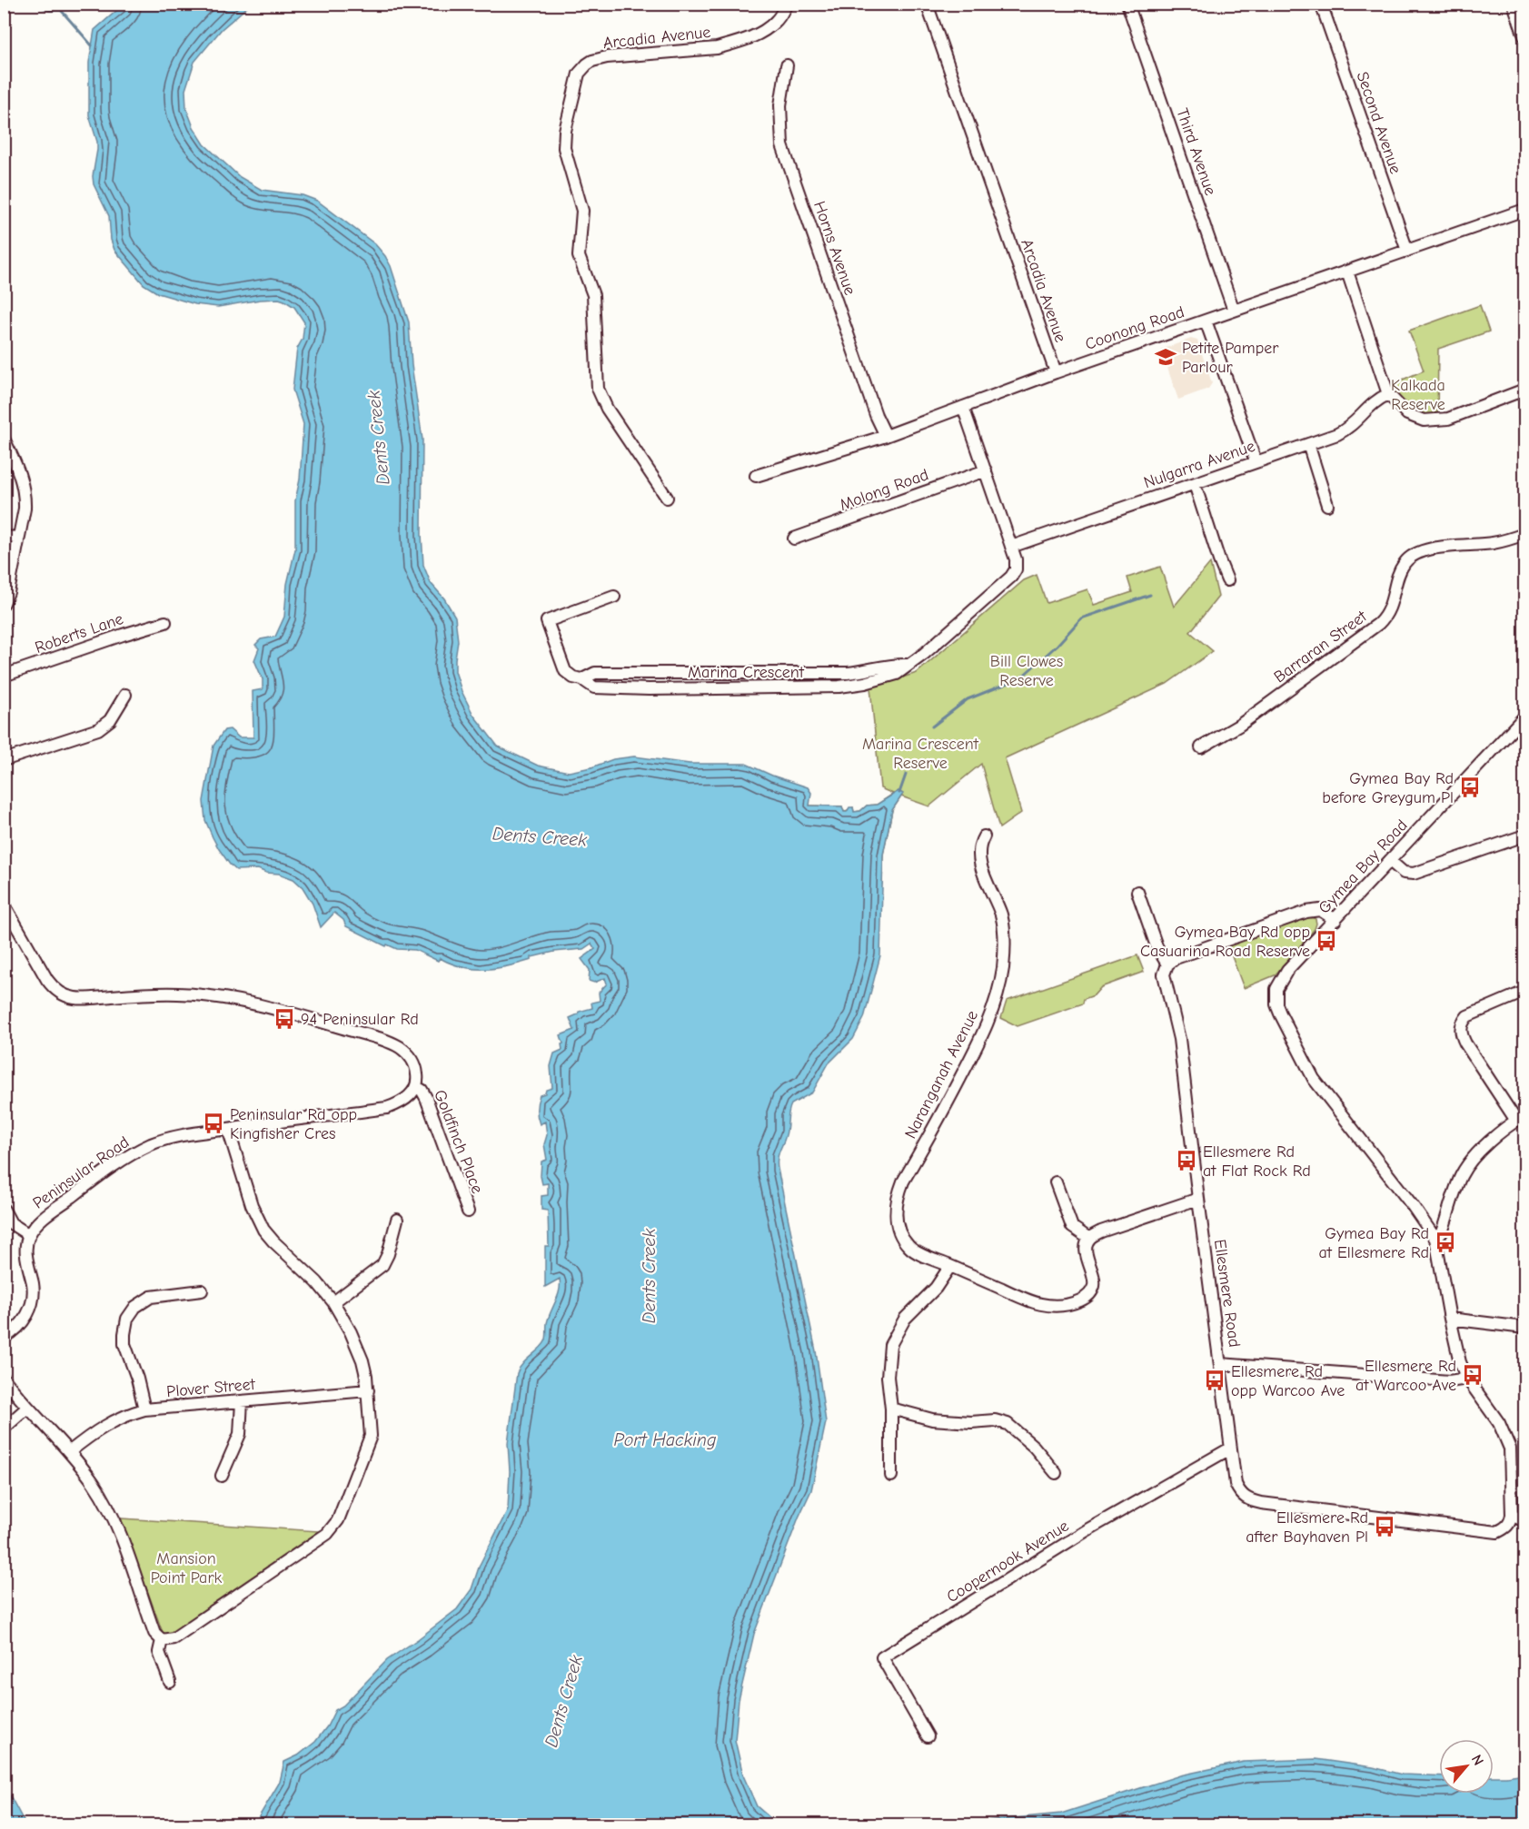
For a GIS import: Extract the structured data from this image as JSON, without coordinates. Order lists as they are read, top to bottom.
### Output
{
  "streets": {
    "street": [
      "Arcadia Avenue",
      "Second Avenue",
      "Third Avenue",
      "Horns Avenue",
      "Coonong Road",
      "Nulgarra Avenue",
      "Molong Road",
      "Roberts Lane",
      "Barraran Street",
      "Marina Crescent",
      "Gymea Bay Road",
      "Naranganah Avenue",
      "Goldfinch Place",
      "Peninsular Road",
      "Ellesmere Road",
      "Plover Street",
      "Coopernook Avenue"
    ]
  },
  "crossings": [
    ["Arcadia Avenue", "Coonong Road"],
    ["Second Avenue", "Coonong Road"],
    ["Third Avenue", "Coonong Road"],
    ["Horns Avenue", "Coonong Road"],
    ["Coonong Road", "Marina Crescent"],
    ["Nulgarra Avenue", "Marina Crescent"],
    ["Molong Road", "Marina Crescent"],
    ["Goldfinch Place", "Peninsular Road"],
    ["Ellesmere Road", "Coopernook Avenue"]
  ],
  "water": ["Dents Creek", "Port Hacking"],
  "parks": [
    "Kalkada Reserve",
    "Bill Clowes Reserve",
    "Marina Crescent Reserve",
    "Mansion Point Park"
  ],
  "places": {
    "school or university": ["Petite Pamper Parlour"],
    "bus stop": [
      "Gymea Bay Rd before Greygum Pl",
      "Gymea Bay Rd opp Casuarina Road Reserve",
      "94 Peninsular Rd",
      "Peninsular Rd opp Kingfisher Cres",
      "Ellesmere Rd at Flat Rock Rd",
      "Gymea Bay Rd at Ellesmere Rd",
      "Ellesmere Rd at Warcoo Ave",
      "Ellesmere Rd opp Warcoo Ave",
      "Ellesmere Rd after Bayhaven Pl"
    ]
  },
  "north": "top right"
}
